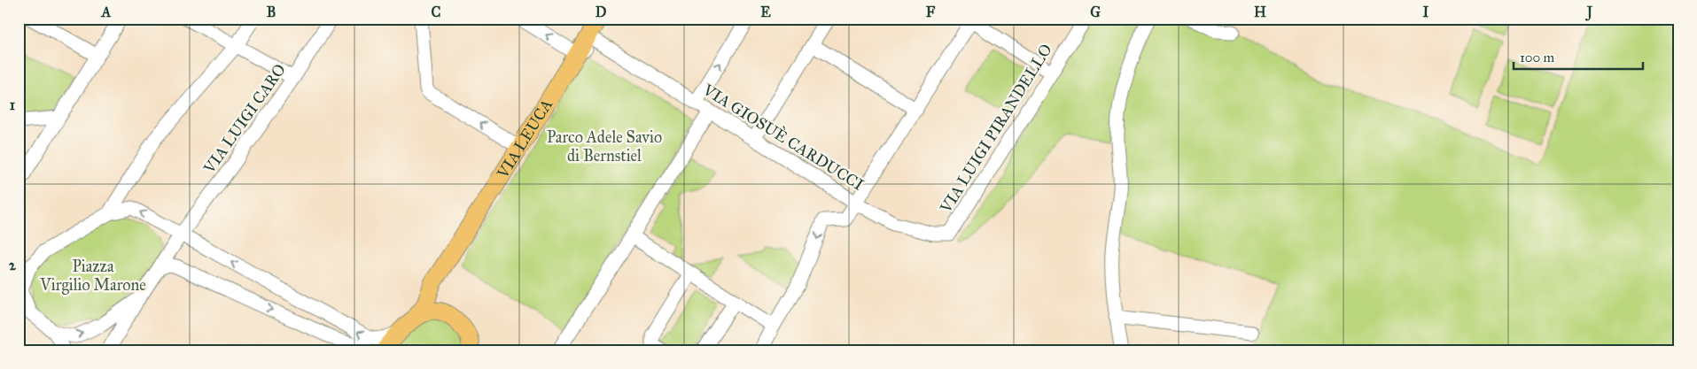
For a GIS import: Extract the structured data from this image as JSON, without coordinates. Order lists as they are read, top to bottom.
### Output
{
  "streets": {
    "main road": ["VIA LEUCA"],
    "street": ["VIA LUIGI CARO", "VIA LUIGI PIRANDELLO", "VIA GIOSUÈ CARDUCCI"]
  },
  "crossings": [
    ["VIA LUIGI PIRANDELLO", "VIA GIOSUÈ CARDUCCI"],
    ["VIA GIOSUÈ CARDUCCI", "VIA LEUCA"]
  ],
  "parks": ["Parco Adele Savio di Bernstiel", "Piazza Virgilio Marone"],
  "scale_bar": "100 m",
  "grid": {
    "columns": [
      "A",
      "B",
      "C",
      "D",
      "E",
      "F",
      "G",
      "H",
      "I",
      "J"
    ],
    "rows": ["1", "2"]
  }
}
